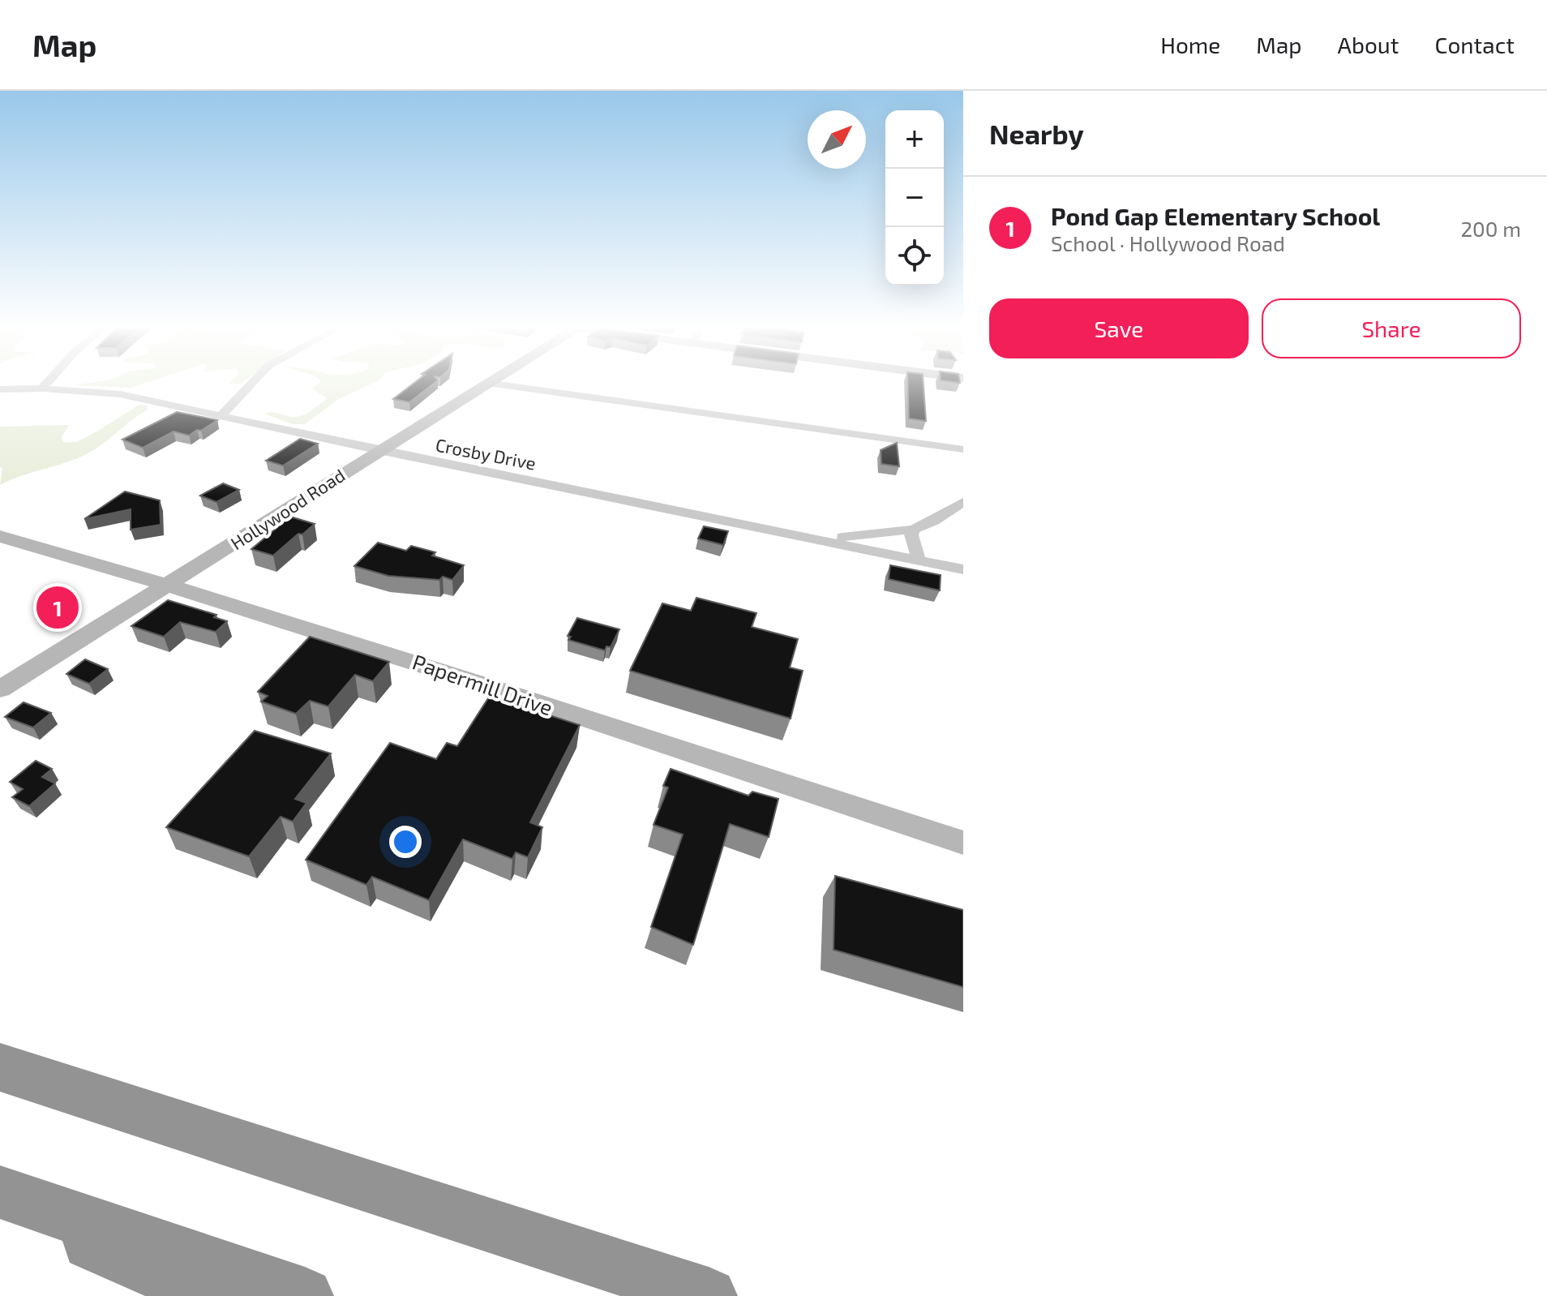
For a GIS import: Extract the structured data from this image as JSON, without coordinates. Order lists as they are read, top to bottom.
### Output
{
  "streets": {
    "street": ["Crosby Drive", "Hollywood Road", "Papermill Drive"]
  },
  "crossings": [
    ["Crosby Drive", "Hollywood Road"],
    ["Hollywood Road", "Papermill Drive"]
  ],
  "north": "top right",
  "page": {
    "header": "Map",
    "nav": [
      "Home",
      "Map",
      "About",
      "Contact"
    ],
    "heading": "Nearby",
    "map_buttons": ["+", "−"],
    "list": [
      {
        "mark": "1",
        "name": "Pond Gap Elementary School",
        "note": "School · Hollywood Road",
        "value": "200 m"
      }
    ],
    "buttons": ["Save", "Share"],
    "pins": "1"
  }
}
